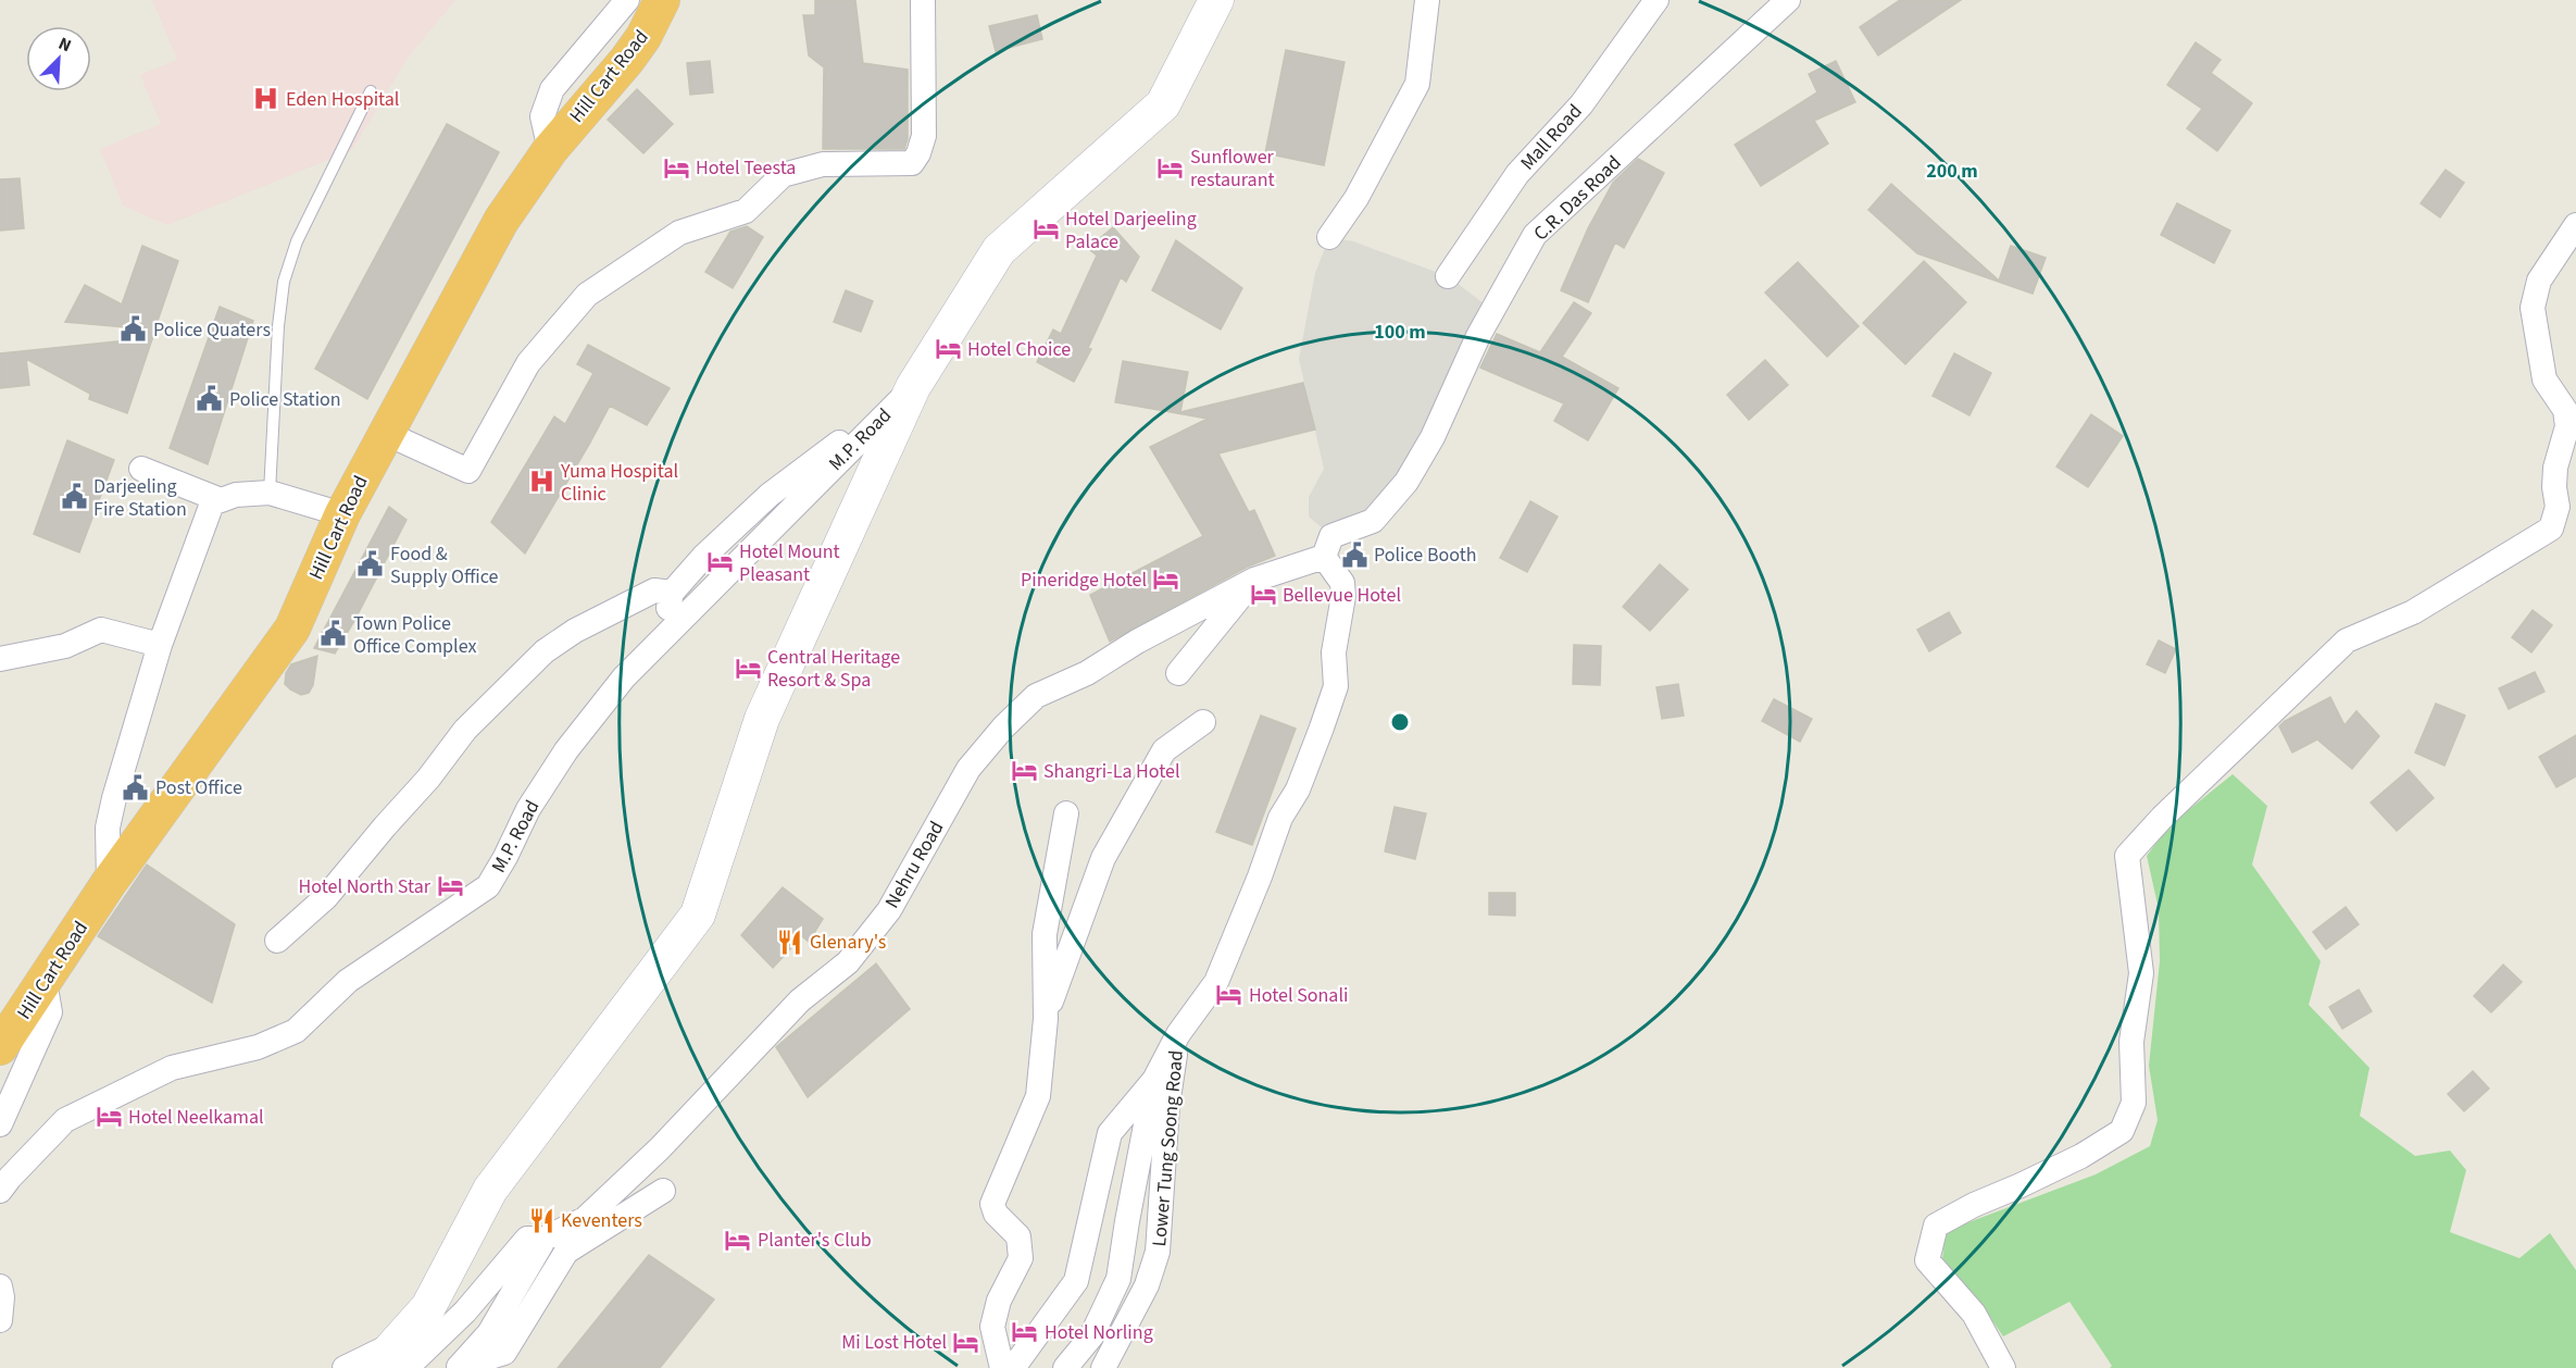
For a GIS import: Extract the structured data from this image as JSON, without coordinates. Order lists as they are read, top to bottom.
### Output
{
  "streets": {
    "highway": ["Hill Cart Road"],
    "street": [
      "Mall Road",
      "C.R. Das Road",
      "M.P. Road",
      "Nehru Road",
      "Lower Tung Soong Road"
    ]
  },
  "crossings": [
    ["C.R. Das Road", "Nehru Road"]
  ],
  "places": {
    "hospital": ["Eden Hospital", "Yuma Hospital Clinic"],
    "hotel": [
      "Hotel Teesta",
      "Sunflower restaurant",
      "Hotel Darjeeling Palace",
      "Hotel Choice",
      "Hotel Mount Pleasant",
      "Pineridge Hotel",
      "Bellevue Hotel",
      "Central Heritage Resort & Spa",
      "Shangri-La Hotel",
      "Hotel North Star",
      "Hotel Sonali",
      "Hotel Neelkamal",
      "Planter's Club",
      "Hotel Norling",
      "Mi Lost Hotel"
    ],
    "public building": [
      "Police Quaters",
      "Police Station",
      "Darjeeling Fire Station",
      "Police Booth",
      "Food & Supply Office",
      "Town Police Office Complex",
      "Post Office"
    ],
    "restaurant": ["Glenary's", "Keventers"]
  },
  "north": "top right",
  "rings": ["200 m", "100 m"]
}
